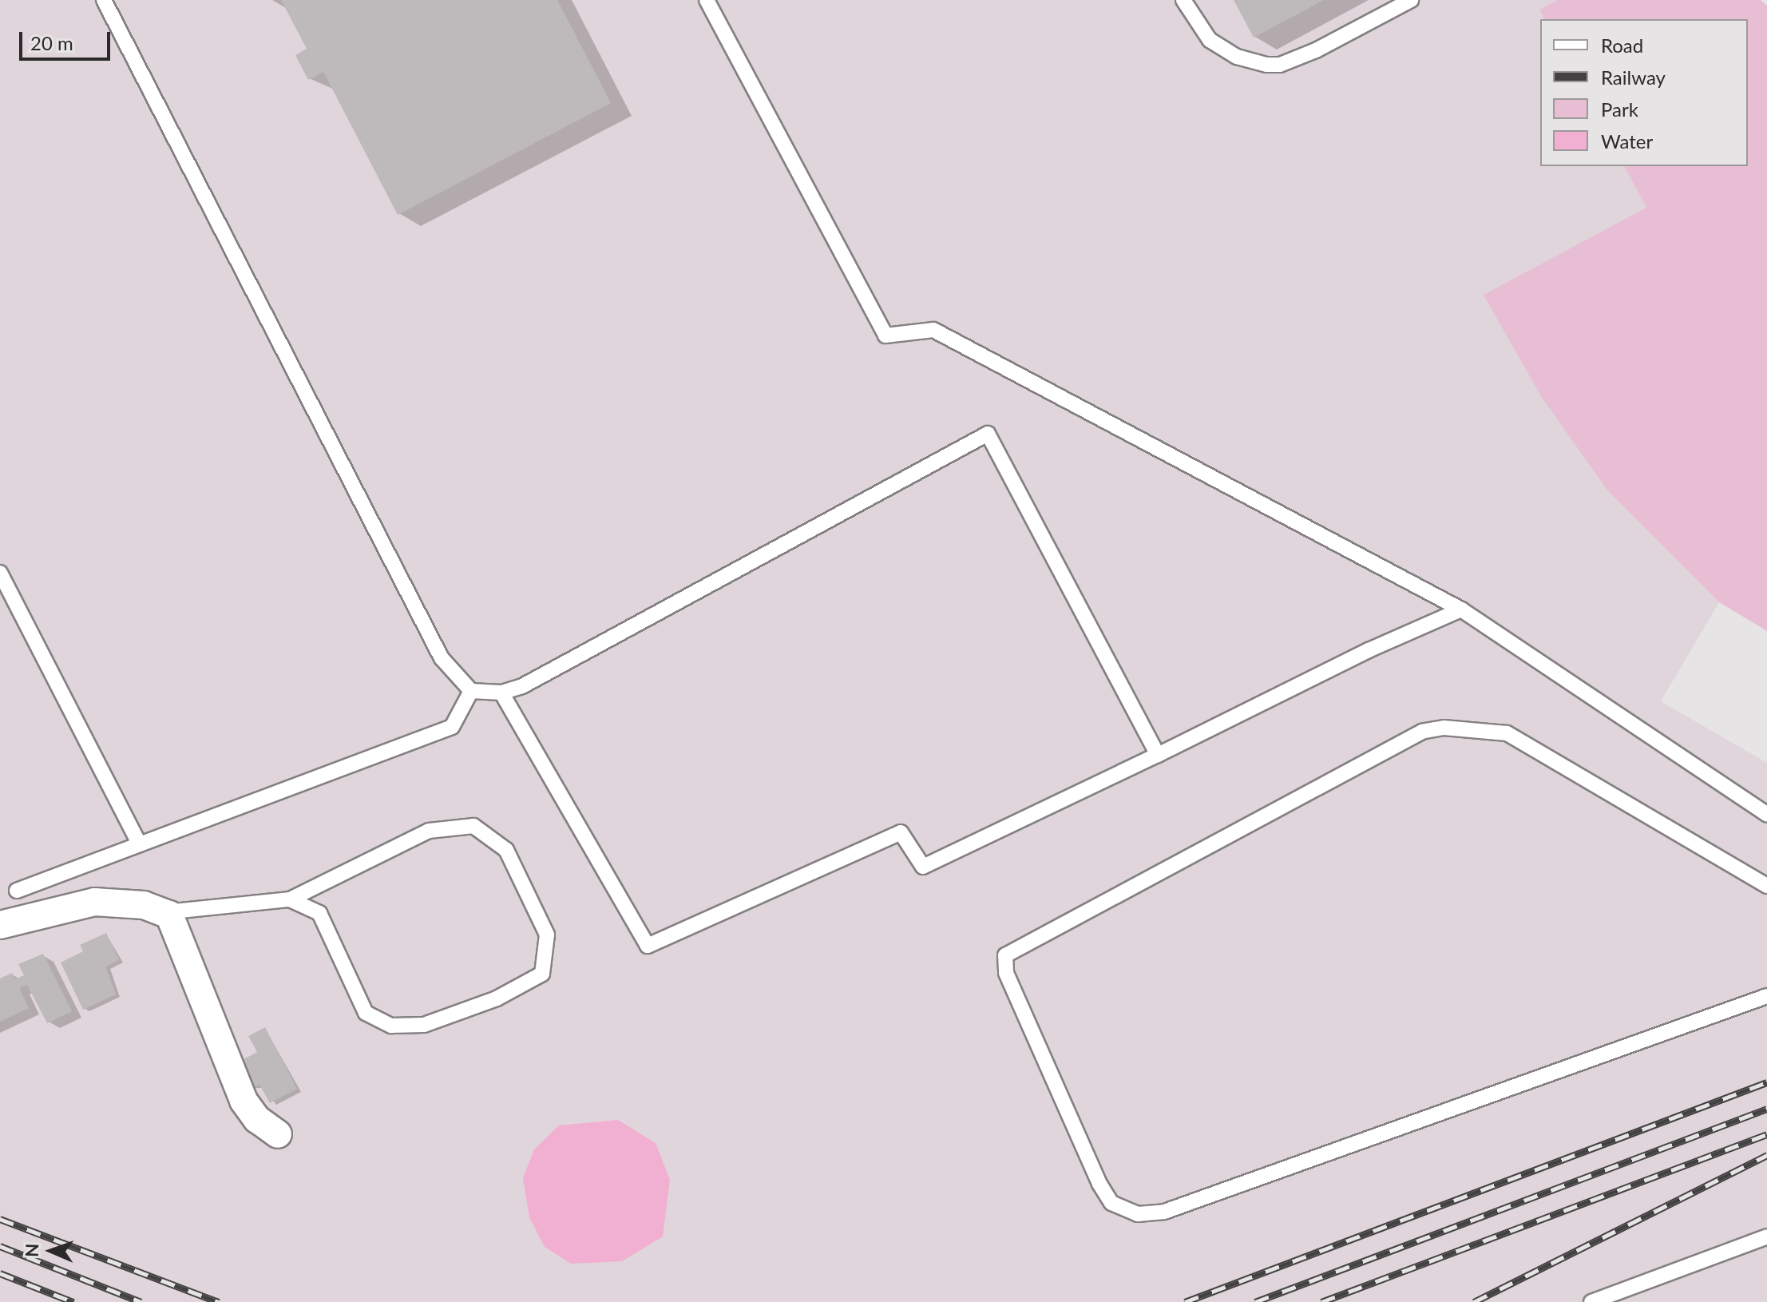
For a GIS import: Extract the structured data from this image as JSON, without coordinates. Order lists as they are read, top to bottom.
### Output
{
  "legend": [
    "Road",
    "Railway",
    "Park",
    "Water"
  ],
  "scale_bar": "20 m",
  "north": "left"
}
